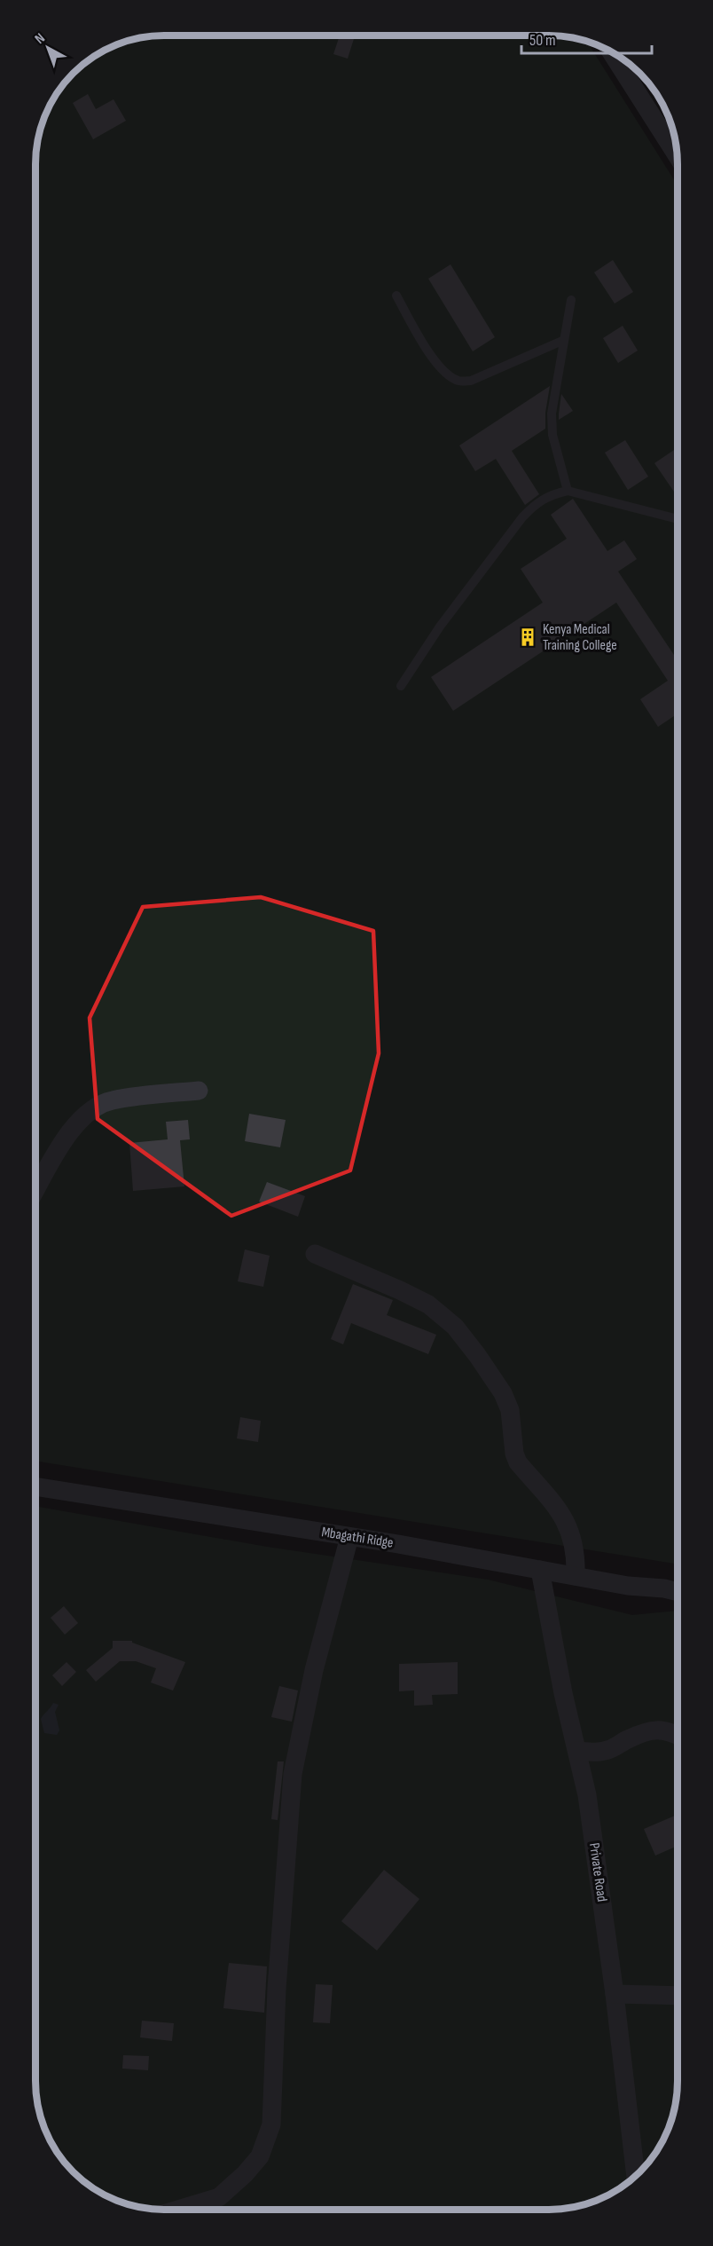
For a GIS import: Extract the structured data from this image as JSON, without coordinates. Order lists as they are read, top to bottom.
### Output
{
  "streets": {
    "street": ["Mbagathi Ridge", "Private Road"]
  },
  "crossings": [
    ["Mbagathi Ridge", "Private Road"]
  ],
  "places": {
    "building": ["Kenya Medical Training College"]
  },
  "scale_bar": "50 m",
  "north": "top left"
}
